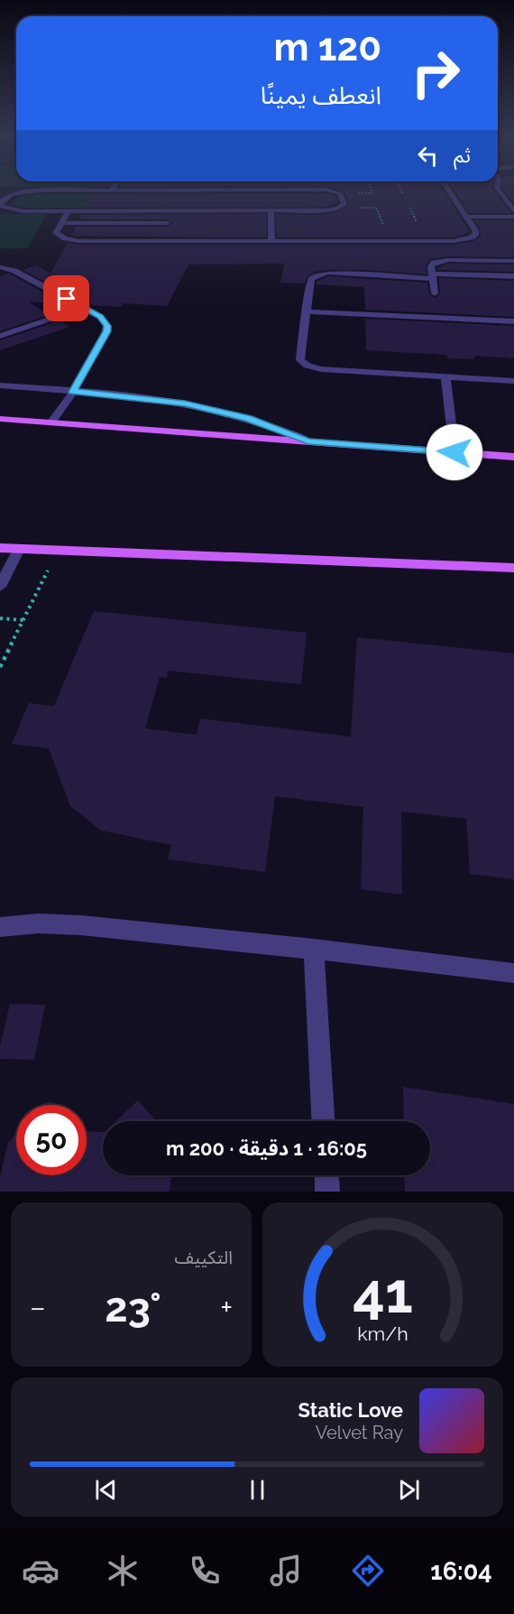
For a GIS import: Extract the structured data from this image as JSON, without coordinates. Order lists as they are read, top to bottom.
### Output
{
  "page": {
    "turn": ["120 m", "انعطف يمينًا"],
    "then": "ثم",
    "limit": "50",
    "trip": "16:05 · 1 دقيقة · 200 m",
    "tile": "التكييف",
    "heat": ["−", "23°", "+"],
    "song": ["Static Love", "Velvet Ray"],
    "tabs": "16:04",
    "gauge": ["41", "km/h"]
  }
}
